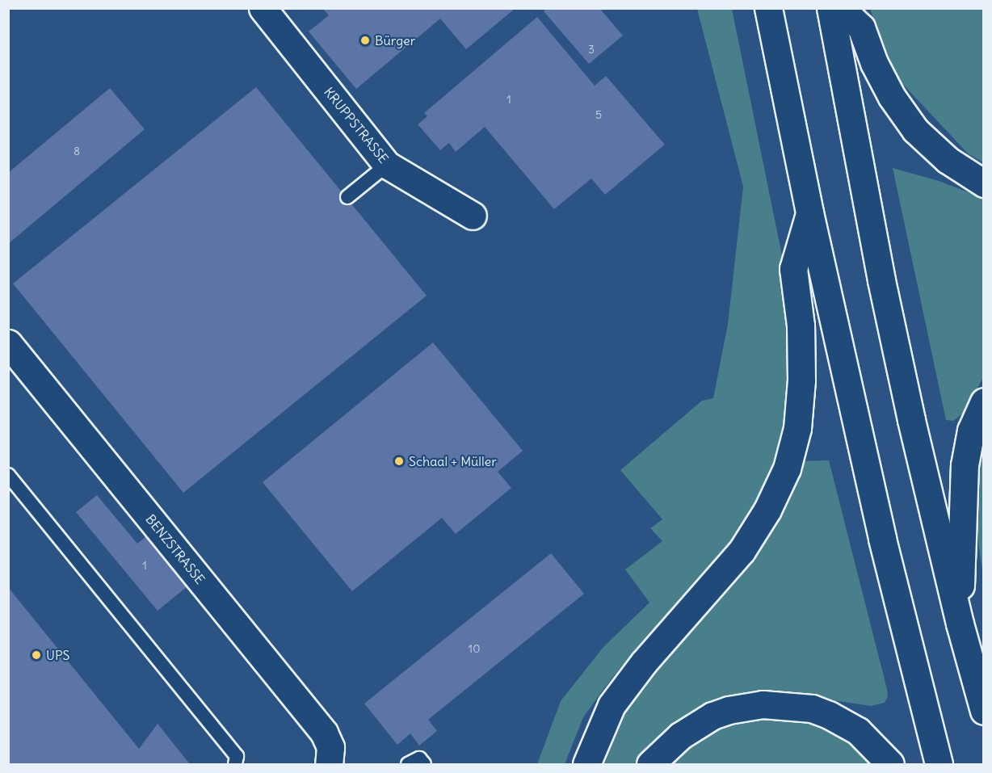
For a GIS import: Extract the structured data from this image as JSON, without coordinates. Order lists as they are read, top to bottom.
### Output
{
  "streets": {
    "main road": ["KRUPPSTRASSE", "BENZSTRASSE"]
  },
  "places": ["Bürger", "Schaal + Müller", "UPS"],
  "house_numbers": [
    "3",
    "1",
    "5",
    "8",
    "1",
    "10"
  ]
}
